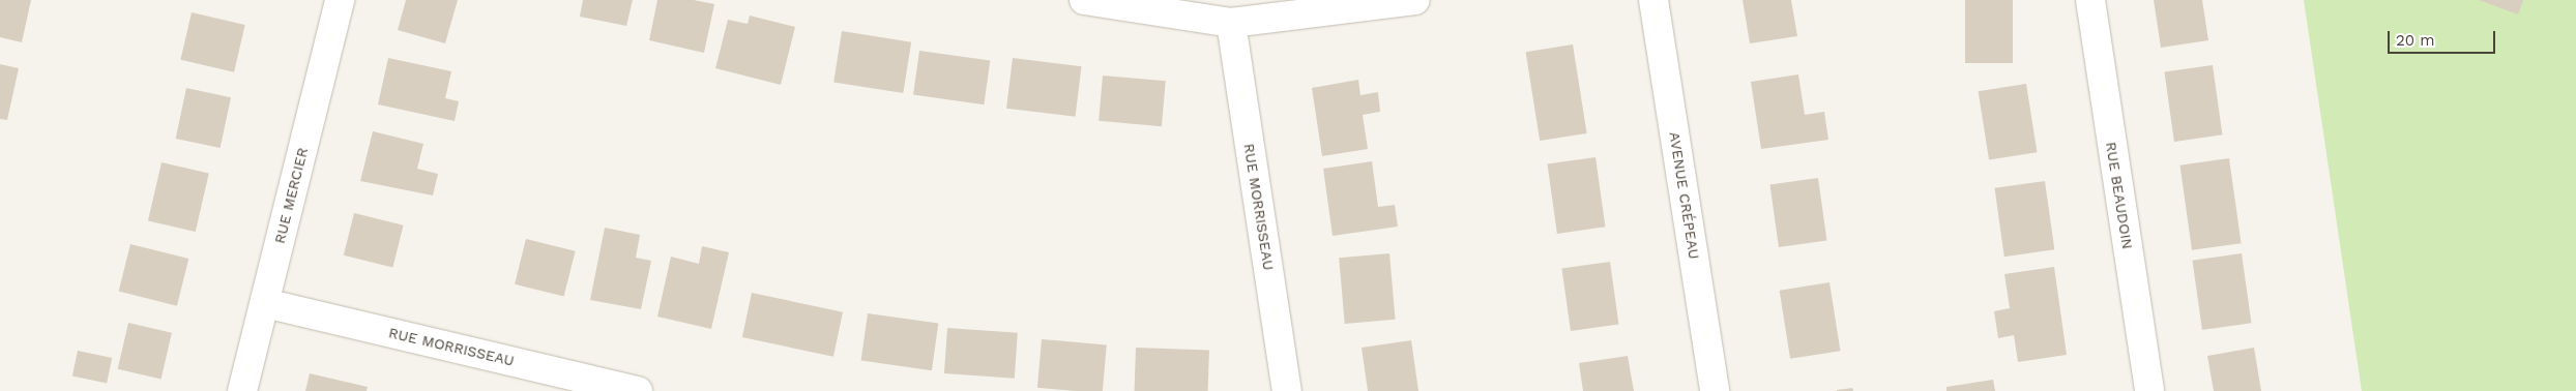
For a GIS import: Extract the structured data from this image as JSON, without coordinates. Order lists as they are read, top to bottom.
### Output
{
  "streets": {
    "street": [
      "RUE MERCIER",
      "AVENUE CRÉPEAU",
      "RUE BEAUDOIN",
      "RUE MORRISSEAU"
    ]
  },
  "crossings": [
    ["RUE MERCIER", "RUE MORRISSEAU"]
  ],
  "scale_bar": "20 m"
}
